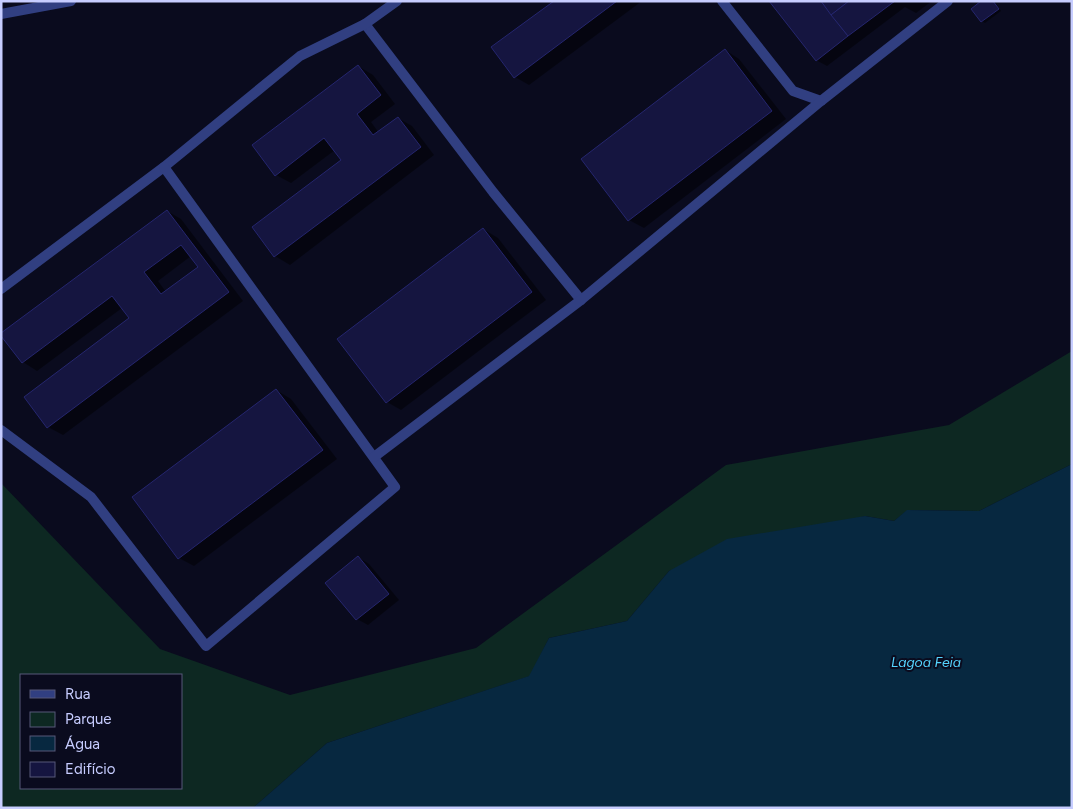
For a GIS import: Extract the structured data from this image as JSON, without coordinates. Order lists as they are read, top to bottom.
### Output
{
  "water": ["Lagoa Feia"],
  "legend": [
    "Rua",
    "Parque",
    "Água",
    "Edifício"
  ]
}
